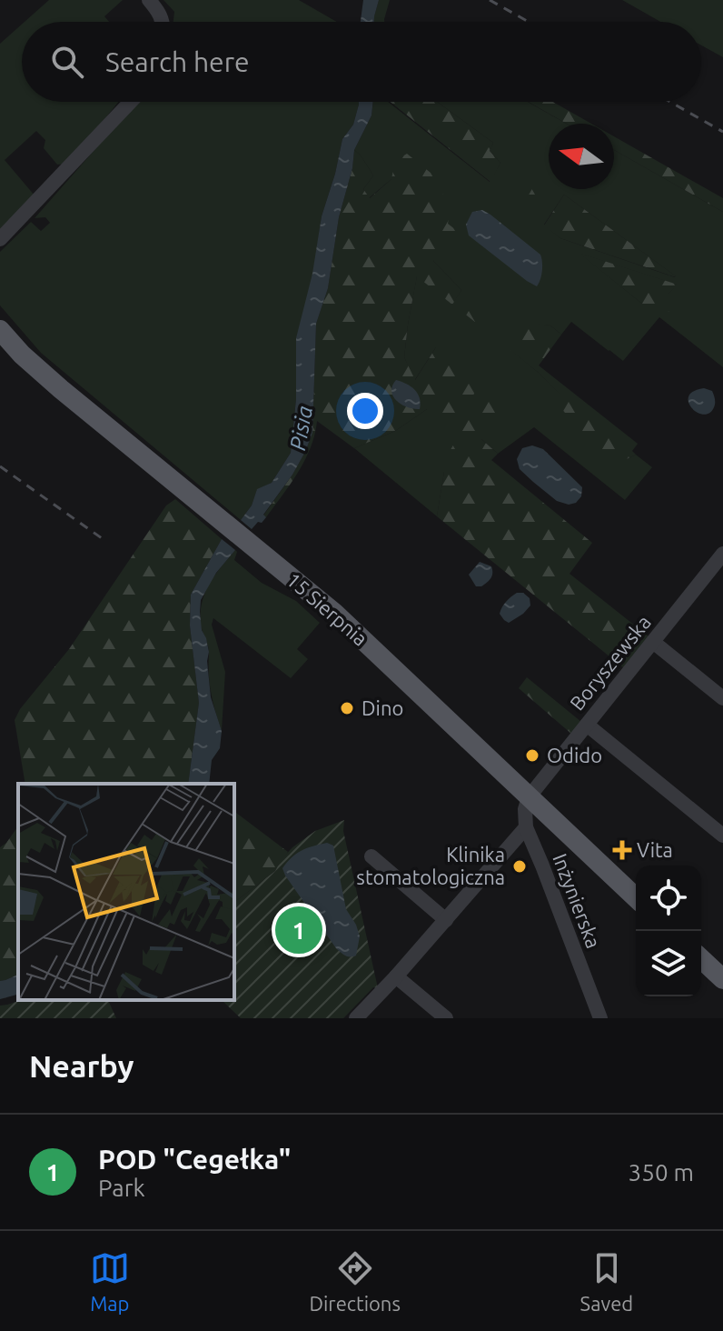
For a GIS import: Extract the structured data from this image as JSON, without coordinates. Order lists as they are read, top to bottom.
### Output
{
  "streets": {
    "main road": ["15 Sierpnia"],
    "street": ["Boryszewska", "Inżynierska"]
  },
  "crossings": [
    ["15 Sierpnia", "Boryszewska"],
    ["15 Sierpnia", "Inżynierska"],
    ["Boryszewska", "Inżynierska"]
  ],
  "water": ["Pisia"],
  "places": {
    "other": ["Dino", "Odido", "Klinika stomatologiczna"],
    "health": ["Vita"]
  },
  "north": "left",
  "page": {
    "search": "Search here",
    "pins": "1",
    "heading": "Nearby",
    "list": [
      {
        "mark": "1",
        "name": "POD \"Cegełka\"",
        "note": "Park",
        "value": "350 m"
      }
    ],
    "nav": ["Map", "Directions", "Saved"]
  }
}
